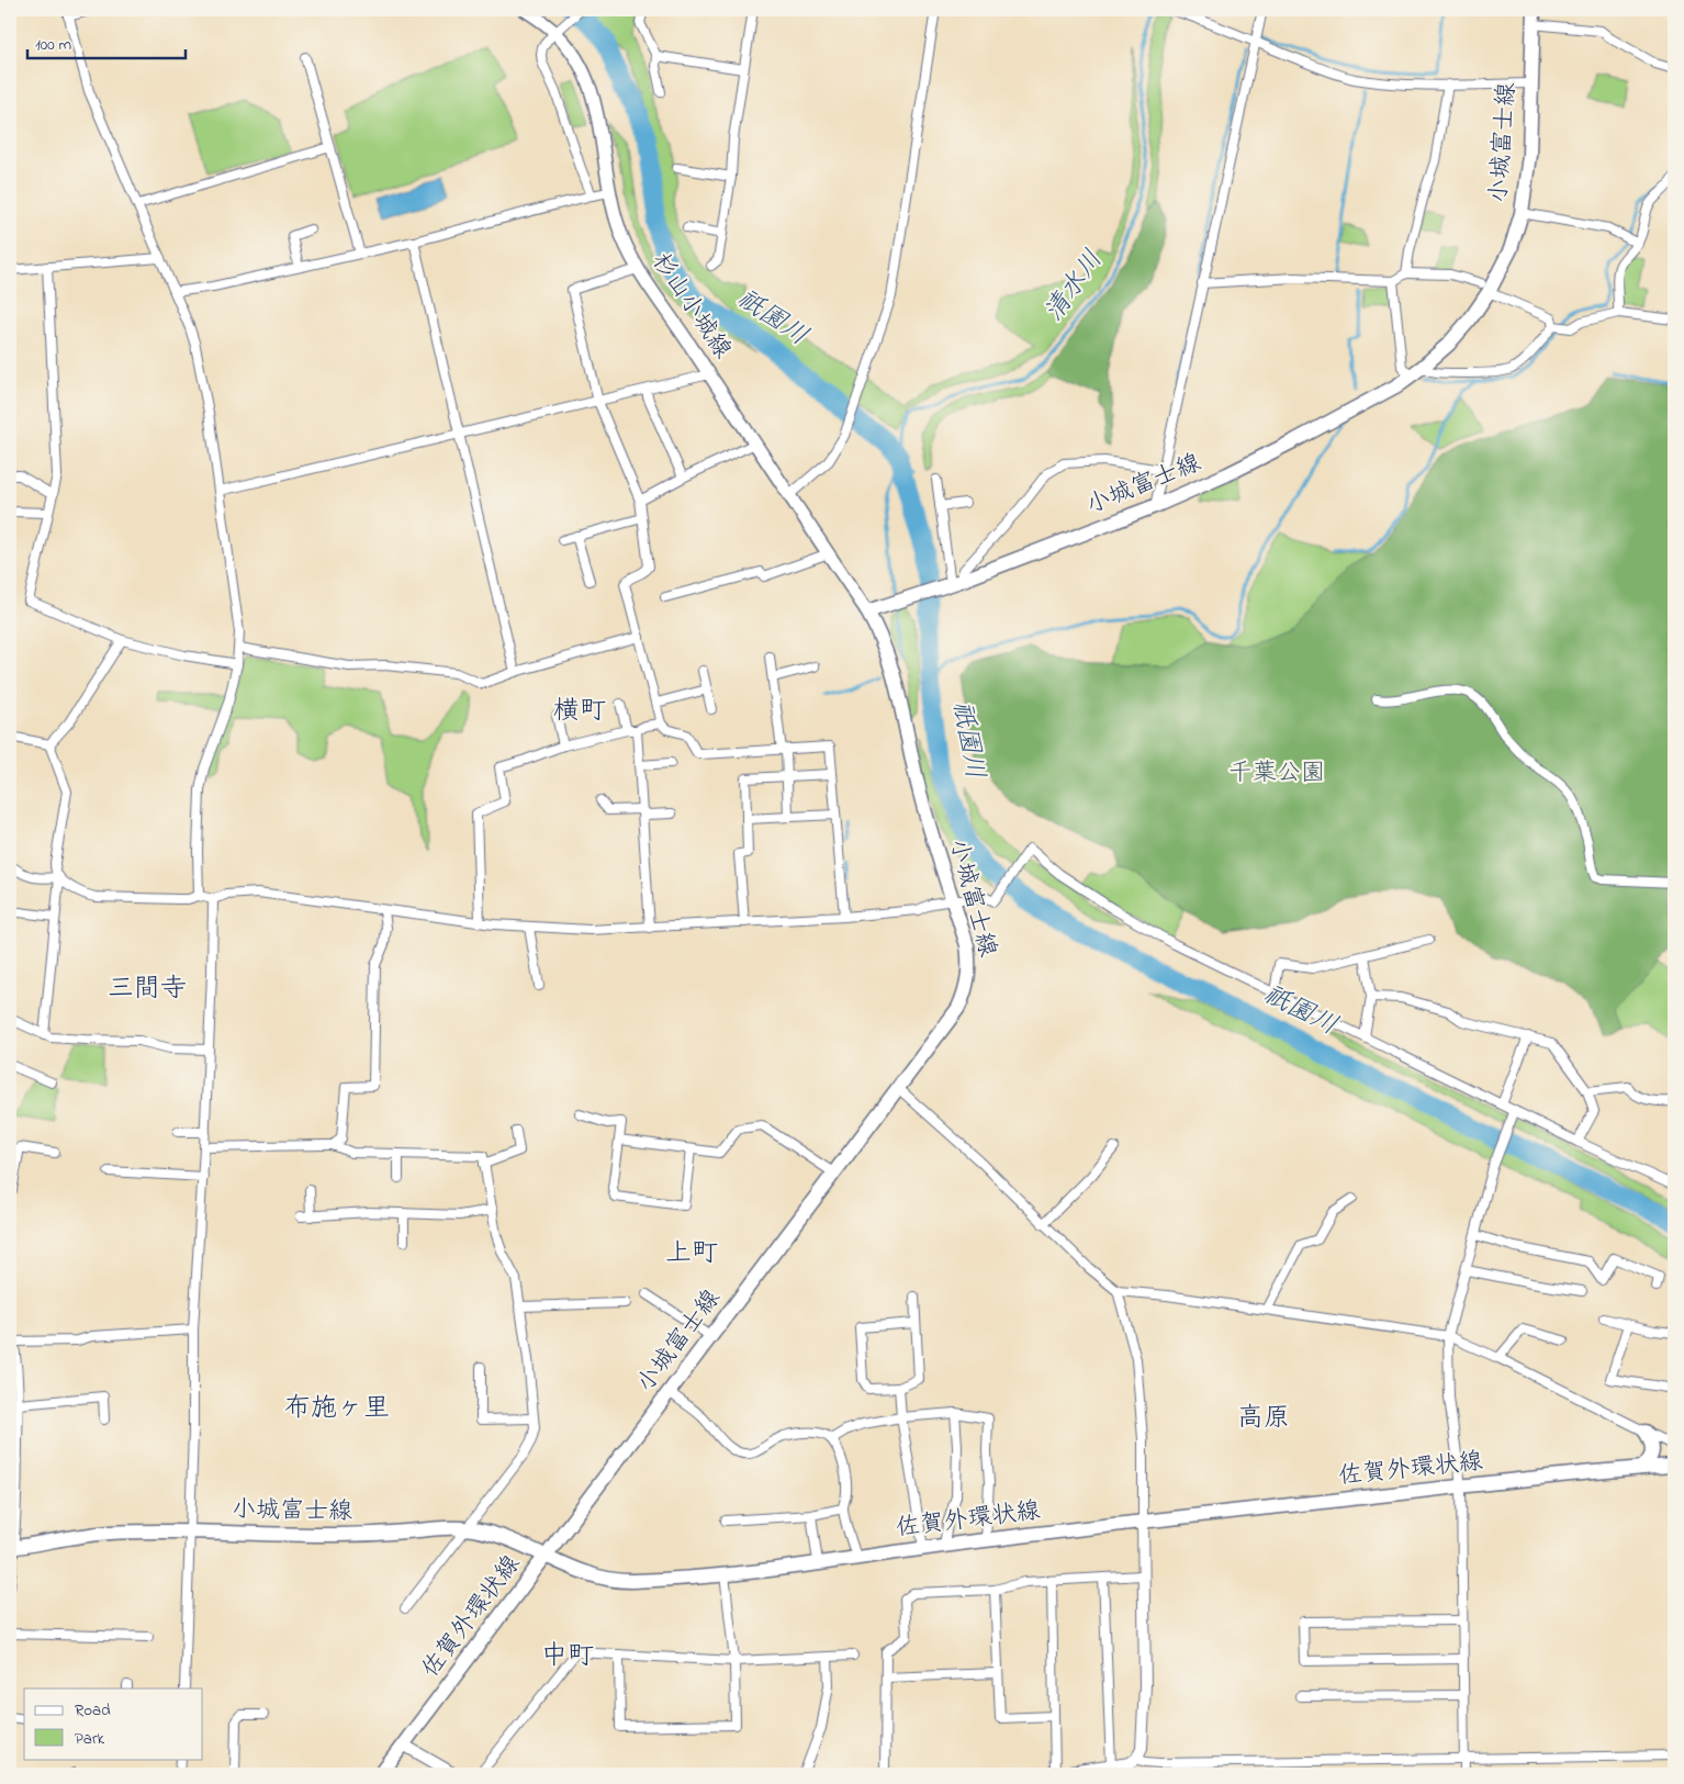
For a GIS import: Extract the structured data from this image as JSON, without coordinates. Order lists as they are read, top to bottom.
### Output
{
  "streets": {
    "main road": ["小城富士線", "杉山小城線", "佐賀外環状線"]
  },
  "crossings": [
    ["小城富士線", "杉山小城線"],
    ["小城富士線", "佐賀外環状線"]
  ],
  "districts": [
    "横町",
    "三間寺",
    "上町",
    "布施ヶ里",
    "高原",
    "中町"
  ],
  "water": ["清水川", "祇園川"],
  "parks": ["千葉公園"],
  "legend": ["Road", "Park"],
  "scale_bar": "100 m"
}
